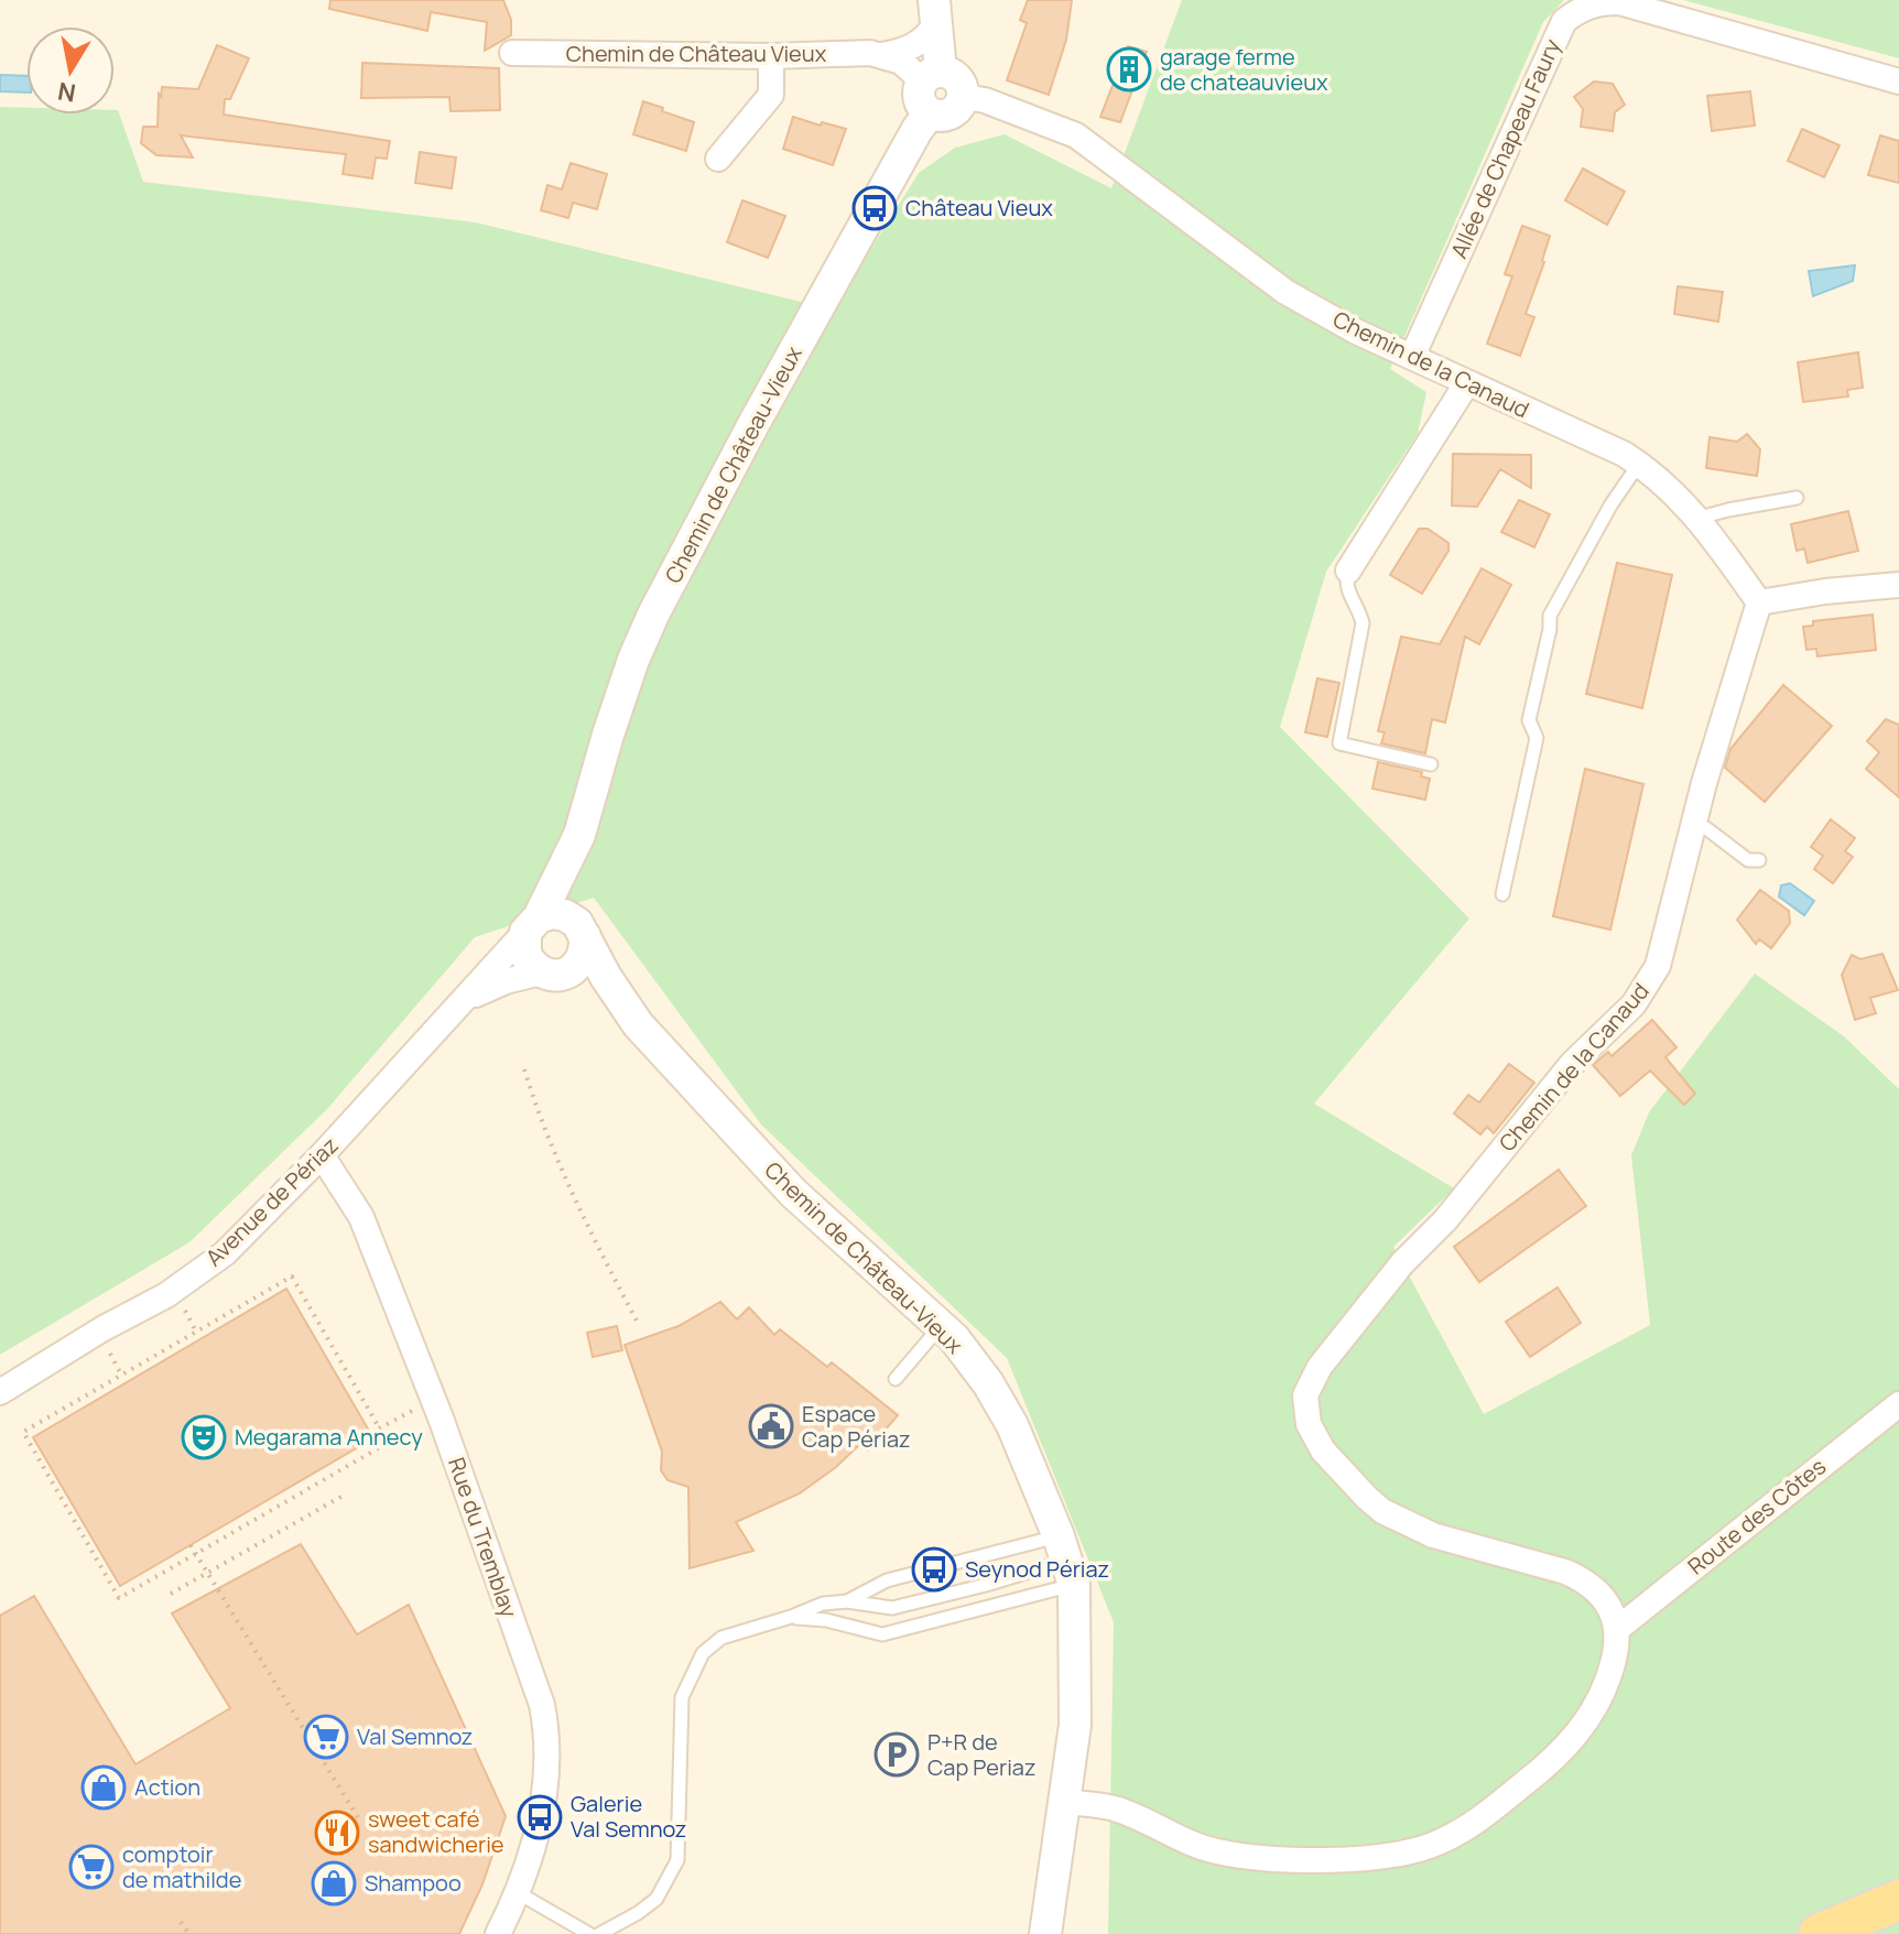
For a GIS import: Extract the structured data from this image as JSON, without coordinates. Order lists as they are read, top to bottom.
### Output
{
  "streets": {
    "street": [
      "Chemin de Château Vieux",
      "Allée de Chapeau Faury",
      "Chemin de la Canaud",
      "Chemin de Château-Vieux",
      "Avenue de Périaz",
      "Route des Côtes",
      "Rue du Tremblay"
    ]
  },
  "crossings": [
    ["Allée de Chapeau Faury", "Chemin de la Canaud"],
    ["Chemin de la Canaud", "Chemin de Château-Vieux"],
    ["Chemin de la Canaud", "Route des Côtes"],
    ["Chemin de Château-Vieux", "Avenue de Périaz"],
    ["Avenue de Périaz", "Rue du Tremblay"]
  ],
  "places": {
    "building": ["garage ferme de chateauvieux"],
    "bus stop": ["Château Vieux", "Seynod Périaz", "Galerie Val Semnoz"],
    "public building": ["Espace Cap Périaz"],
    "theatre": ["Megarama Annecy"],
    "supermarket": ["Val Semnoz", "comptoir de mathilde"],
    "parking": ["P+R de Cap Periaz"],
    "shop": ["Action", "Shampoo"],
    "restaurant": ["sweet café sandwicherie"]
  },
  "north": "bottom"
}
